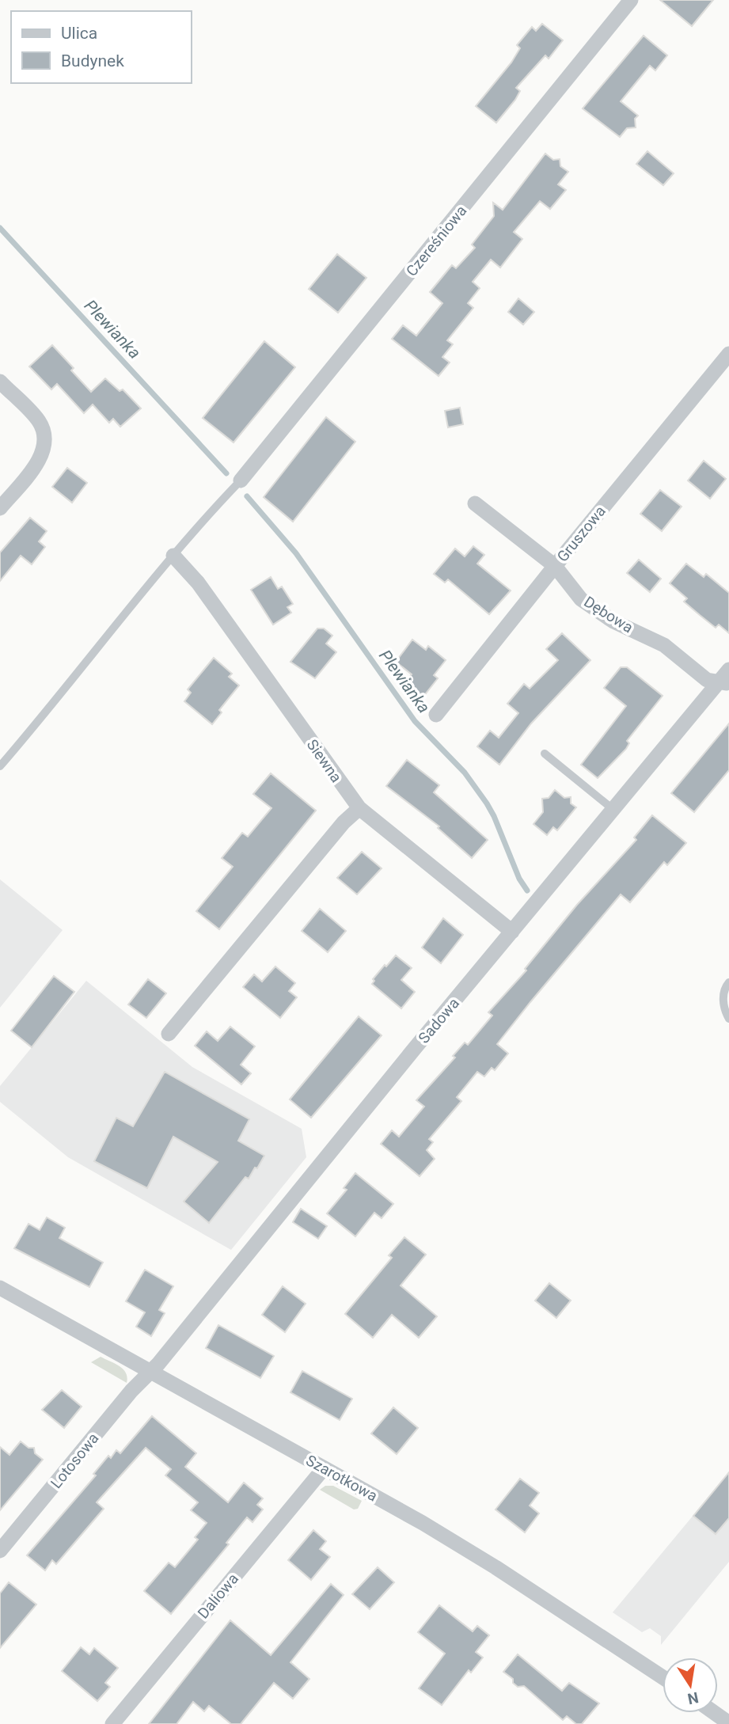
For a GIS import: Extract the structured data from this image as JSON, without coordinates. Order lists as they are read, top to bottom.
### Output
{
  "streets": {
    "street": [
      "Czereśniowa",
      "Gruszowa",
      "Dębowa",
      "Siewna",
      "Sadowa",
      "Lotosowa",
      "Szarotkowa",
      "Daliowa"
    ]
  },
  "crossings": [
    ["Gruszowa", "Dębowa"],
    ["Dębowa", "Sadowa"],
    ["Siewna", "Sadowa"],
    ["Sadowa", "Lotosowa"],
    ["Sadowa", "Szarotkowa"],
    ["Lotosowa", "Szarotkowa"],
    ["Szarotkowa", "Daliowa"]
  ],
  "water": ["Plewianka"],
  "legend": ["Ulica", "Budynek"],
  "north": "bottom"
}
